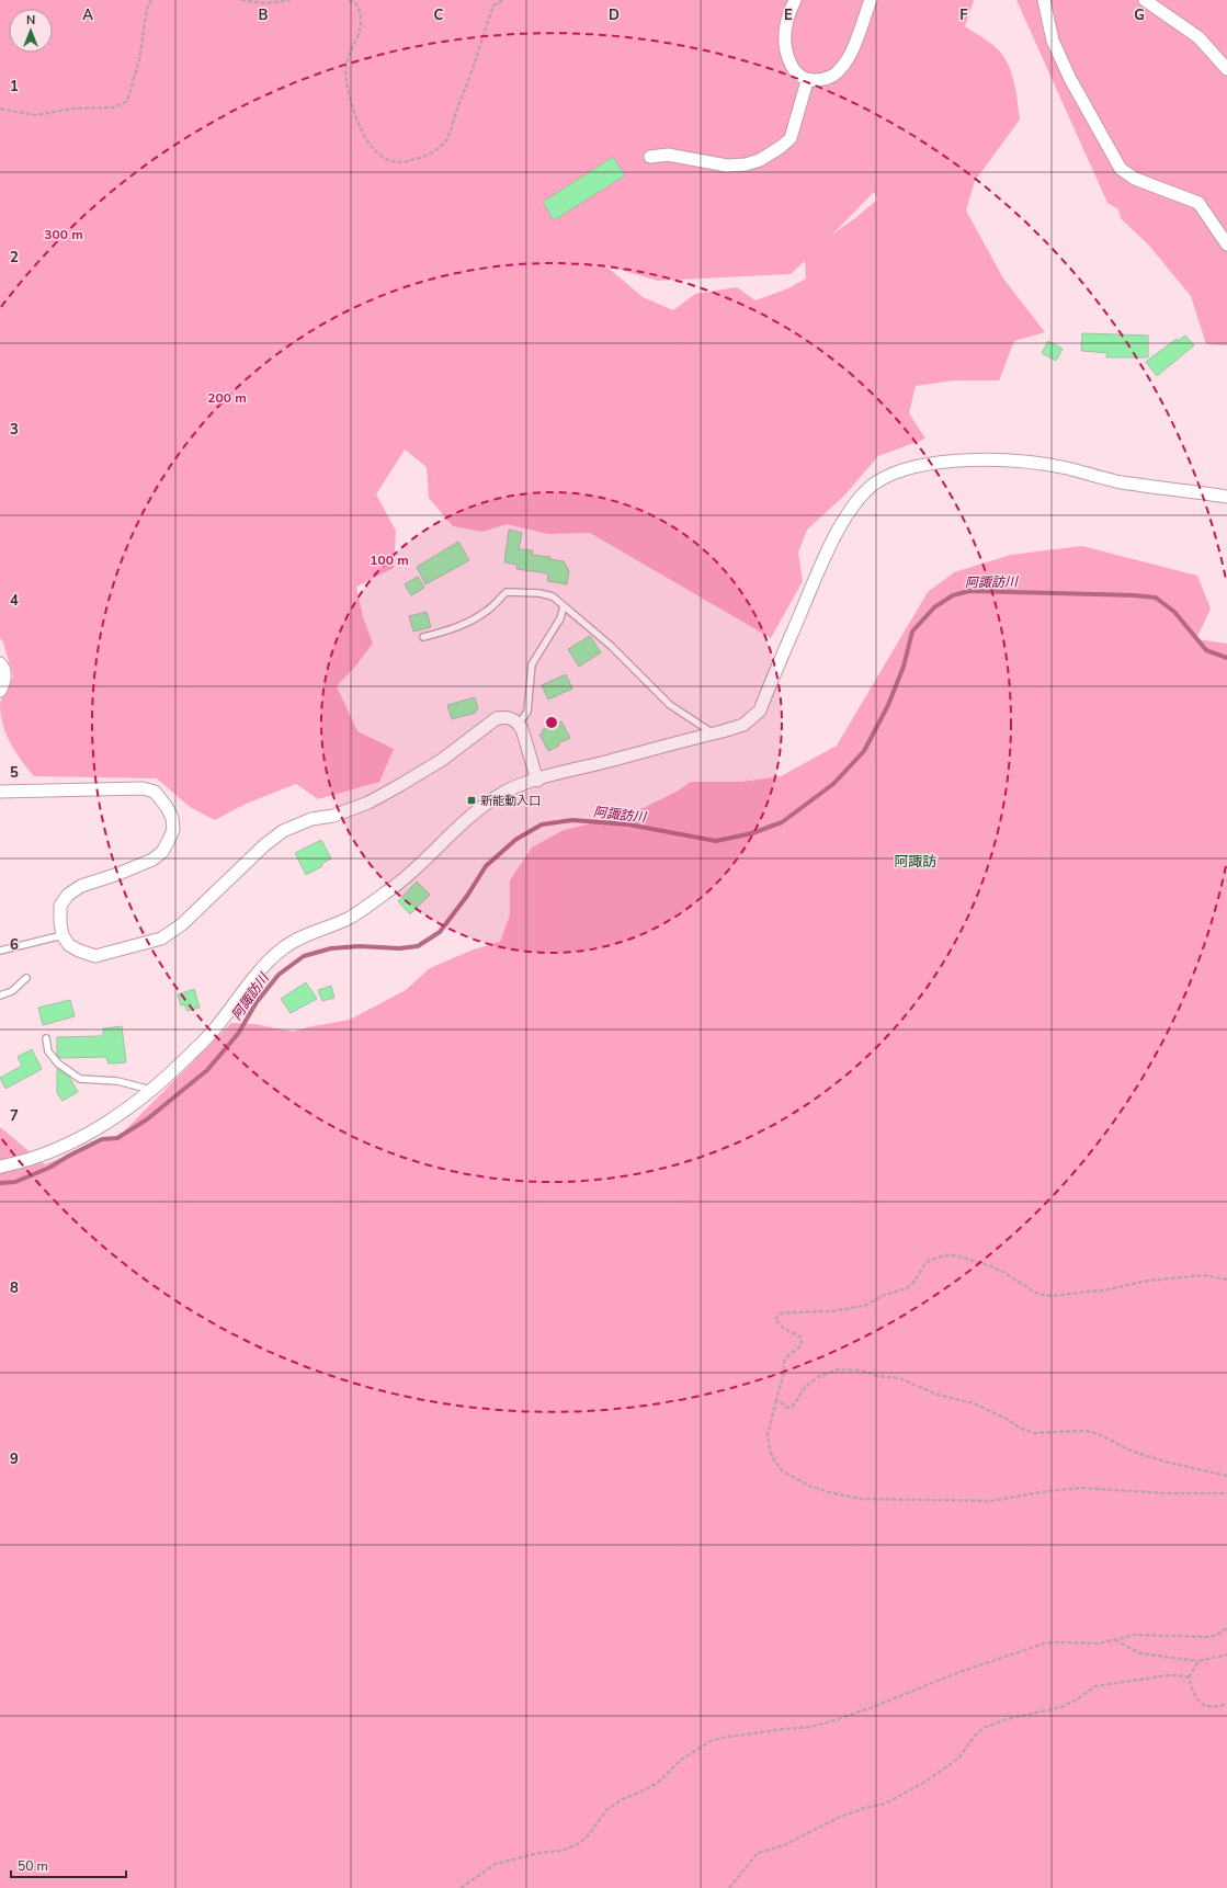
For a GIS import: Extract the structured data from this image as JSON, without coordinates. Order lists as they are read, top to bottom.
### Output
{
  "districts": ["阿諏訪"],
  "water": ["阿諏訪川"],
  "places": {
    "transit": ["新能動入口"]
  },
  "scale_bar": "50 m",
  "north": "top",
  "grid": {
    "columns": [
      "A",
      "B",
      "C",
      "D",
      "E",
      "F",
      "G"
    ],
    "rows": [
      "1",
      "2",
      "3",
      "4",
      "5",
      "6",
      "7",
      "8",
      "9"
    ]
  },
  "rings": ["300 m", "200 m", "100 m"]
}
